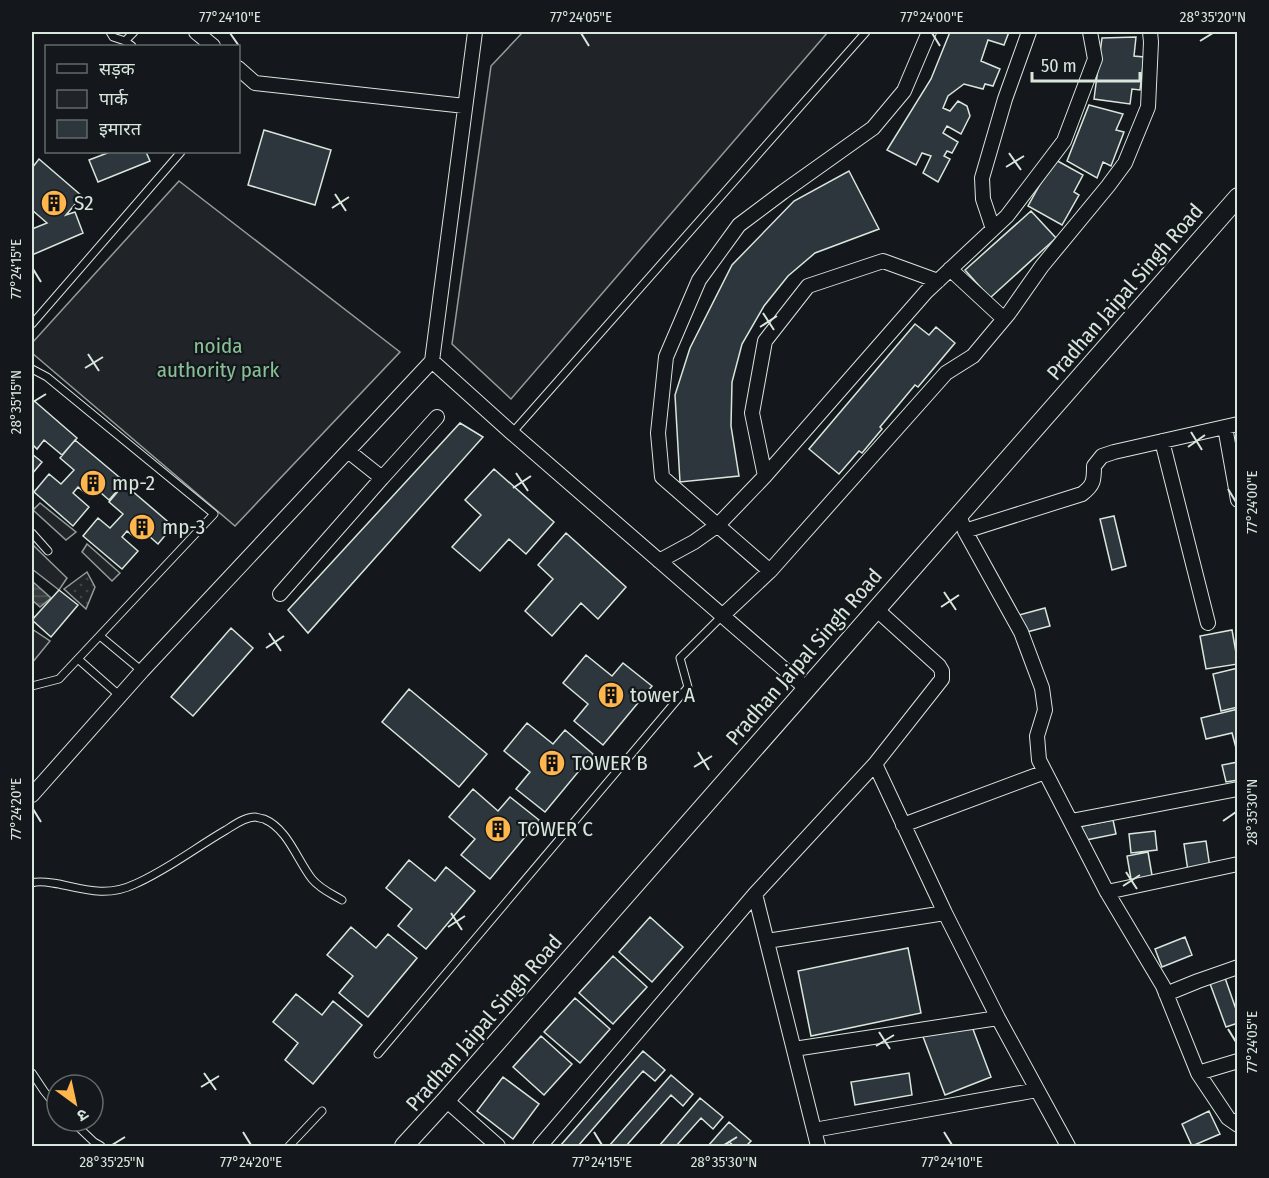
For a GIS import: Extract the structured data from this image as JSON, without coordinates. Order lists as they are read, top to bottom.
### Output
{
  "streets": {
    "street": ["Pradhan Jaipal Singh Road"]
  },
  "parks": ["noida authority park"],
  "places": {
    "building": [
      "S2",
      "mp-2",
      "mp-3",
      "tower A",
      "TOWER B",
      "TOWER C"
    ]
  },
  "legend": ["सड़क", "पार्क", "इमारत"],
  "scale_bar": "50 m",
  "north": "bottom right",
  "coordinates": [
    "77°24'10\"E",
    "77°24'05\"E",
    "77°24'00\"E",
    "28°35'20\"N",
    "77°24'15\"E",
    "28°35'15\"N",
    "77°24'20\"E",
    "28°35'30\"N",
    "28°35'25\"N"
  ]
}
